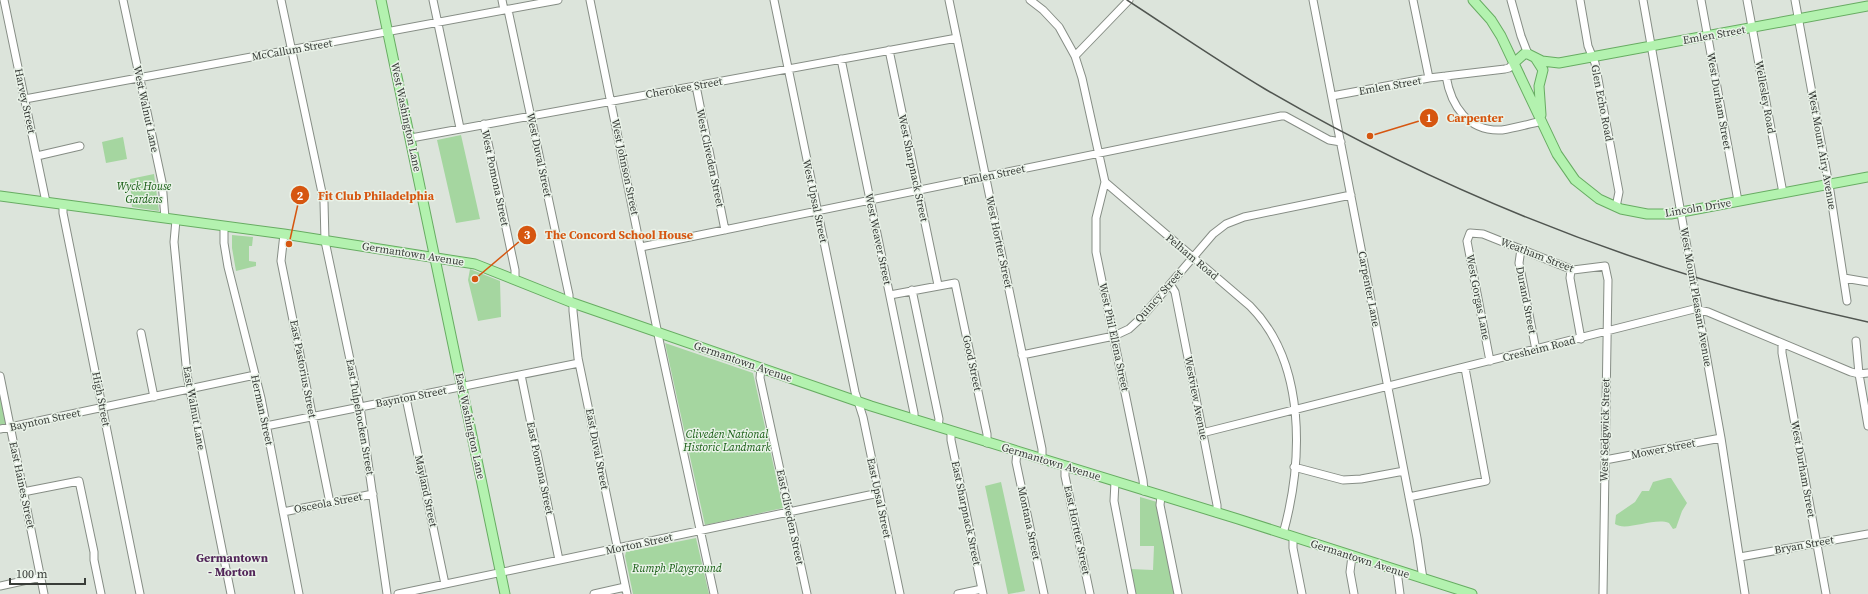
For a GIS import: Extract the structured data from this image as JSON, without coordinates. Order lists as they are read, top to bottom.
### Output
{
  "streets": {
    "main road": [
      "Emlen Street",
      "West Washington Lane",
      "Lincoln Drive",
      "Germantown Avenue",
      "East Washington Lane"
    ],
    "street": [
      "McCallum Street",
      "Cherokee Street",
      "Wellesley Road",
      "Harvey Street",
      "West Durham Street",
      "Glen Echo Road",
      "West Walnut Lane",
      "West Mount Airy Avenue",
      "West Duval Street",
      "West Cliveden Street",
      "West Johnson Street",
      "West Sharpnack Street",
      "West Pomona Street",
      "West Upsal Street",
      "West Weaver Street",
      "West Hortter Street",
      "Weatham Street",
      "Pelham Road",
      "Carpenter Lane",
      "Quincy Street",
      "West Gorgas Lane",
      "West Mount Pleasant Avenue",
      "Durand Street",
      "West Phil Ellena Street",
      "Cresheim Road",
      "Good Street",
      "East Pastorius Street",
      "Baynton Street",
      "Westview Avenue",
      "High Street",
      "East Walnut Lane",
      "Herman Street",
      "East Tulpehocken Street",
      "West Sedgwick Street",
      "East Duval Street",
      "Mower Street",
      "East Pomona Street",
      "East Haines Street",
      "Mayland Street",
      "East Upsal Street",
      "Osceola Street",
      "East Sharpnack Street",
      "East Cliveden Street",
      "Montana Street",
      "East Hortter Street",
      "Morton Street",
      "Bryan Street"
    ]
  },
  "crossings": [
    ["Emlen Street", "Wellesley Road"],
    ["Emlen Street", "West Durham Street"],
    ["Emlen Street", "Glen Echo Road"],
    ["Emlen Street", "West Mount Airy Avenue"],
    ["Emlen Street", "West Cliveden Street"],
    ["Emlen Street", "West Johnson Street"],
    ["Emlen Street", "West Sharpnack Street"],
    ["Emlen Street", "West Upsal Street"],
    ["Emlen Street", "Lincoln Drive"],
    ["Emlen Street", "West Weaver Street"],
    ["Emlen Street", "West Hortter Street"],
    ["Emlen Street", "Carpenter Lane"],
    ["Emlen Street", "West Mount Pleasant Avenue"],
    ["McCallum Street", "Harvey Street"],
    ["McCallum Street", "West Walnut Lane"],
    ["McCallum Street", "West Washington Lane"],
    ["McCallum Street", "West Duval Street"],
    ["McCallum Street", "East Tulpehocken Street"],
    ["Cherokee Street", "West Washington Lane"],
    ["Cherokee Street", "West Duval Street"],
    ["Cherokee Street", "West Cliveden Street"],
    ["Cherokee Street", "West Johnson Street"],
    ["Cherokee Street", "West Sharpnack Street"],
    ["Cherokee Street", "West Pomona Street"],
    ["Cherokee Street", "West Upsal Street"],
    ["Cherokee Street", "West Weaver Street"],
    ["Cherokee Street", "West Hortter Street"],
    ["Wellesley Road", "Lincoln Drive"],
    ["Harvey Street", "Germantown Avenue"],
    ["West Durham Street", "Lincoln Drive"],
    ["West Durham Street", "Bryan Street"],
    ["Glen Echo Road", "Lincoln Drive"],
    ["West Walnut Lane", "Germantown Avenue"],
    ["West Washington Lane", "Germantown Avenue"],
    ["West Washington Lane", "East Washington Lane"],
    ["West Mount Airy Avenue", "Lincoln Drive"],
    ["West Duval Street", "Germantown Avenue"],
    ["West Duval Street", "East Duval Street"],
    ["West Johnson Street", "Germantown Avenue"],
    ["West Johnson Street", "Morton Street"],
    ["West Sharpnack Street", "Good Street"],
    ["West Pomona Street", "Germantown Avenue"],
    ["West Upsal Street", "Germantown Avenue"],
    ["West Upsal Street", "East Upsal Street"],
    ["Lincoln Drive", "West Mount Pleasant Avenue"],
    ["West Weaver Street", "Germantown Avenue"],
    ["West Hortter Street", "Germantown Avenue"],
    ["West Hortter Street", "Quincy Street"],
    ["Germantown Avenue", "Pelham Road"],
    ["Germantown Avenue", "Carpenter Lane"],
    ["Germantown Avenue", "West Phil Ellena Street"],
    ["Germantown Avenue", "Good Street"],
    ["Germantown Avenue", "East Pastorius Street"],
    ["Germantown Avenue", "Westview Avenue"],
    ["Germantown Avenue", "High Street"],
    ["Germantown Avenue", "East Walnut Lane"],
    ["Germantown Avenue", "Herman Street"],
    ["Germantown Avenue", "East Tulpehocken Street"],
    ["Germantown Avenue", "East Washington Lane"],
    ["Germantown Avenue", "East Duval Street"],
    ["Germantown Avenue", "East Upsal Street"],
    ["Germantown Avenue", "East Sharpnack Street"],
    ["Germantown Avenue", "East Cliveden Street"],
    ["Germantown Avenue", "Montana Street"],
    ["Germantown Avenue", "East Hortter Street"],
    ["Weatham Street", "West Gorgas Lane"],
    ["Weatham Street", "Durand Street"],
    ["Weatham Street", "West Sedgwick Street"],
    ["Pelham Road", "Quincy Street"],
    ["Pelham Road", "West Phil Ellena Street"],
    ["Pelham Road", "Cresheim Road"],
    ["Carpenter Lane", "Quincy Street"],
    ["Carpenter Lane", "Cresheim Road"],
    ["Quincy Street", "West Phil Ellena Street"],
    ["Quincy Street", "Westview Avenue"],
    ["West Gorgas Lane", "Cresheim Road"],
    ["West Mount Pleasant Avenue", "Cresheim Road"],
    ["West Mount Pleasant Avenue", "Mower Street"],
    ["West Mount Pleasant Avenue", "Bryan Street"],
    ["Durand Street", "Cresheim Road"],
    ["Cresheim Road", "Westview Avenue"],
    ["Cresheim Road", "West Sedgwick Street"],
    ["East Pastorius Street", "Baynton Street"],
    ["East Pastorius Street", "Osceola Street"],
    ["Baynton Street", "High Street"],
    ["Baynton Street", "East Walnut Lane"],
    ["Baynton Street", "Herman Street"],
    ["Baynton Street", "East Tulpehocken Street"],
    ["Baynton Street", "East Washington Lane"],
    ["Baynton Street", "East Duval Street"],
    ["Baynton Street", "East Pomona Street"],
    ["Baynton Street", "East Haines Street"],
    ["Baynton Street", "Mayland Street"],
    ["Herman Street", "Osceola Street"],
    ["East Tulpehocken Street", "Osceola Street"],
    ["East Washington Lane", "Morton Street"],
    ["West Sedgwick Street", "Mower Street"],
    ["East Duval Street", "Morton Street"],
    ["East Pomona Street", "Morton Street"],
    ["Mayland Street", "Morton Street"],
    ["East Upsal Street", "Morton Street"],
    ["East Cliveden Street", "Morton Street"]
  ],
  "districts": ["Germantown - Morton"],
  "parks": ["Wyck House Gardens", "Cliveden National Historic Landmark", "Rumph Playground"],
  "places": ["Carpenter", "Fit Club Philadelphia", "The Concord School House"],
  "scale_bar": "100 m"
}
